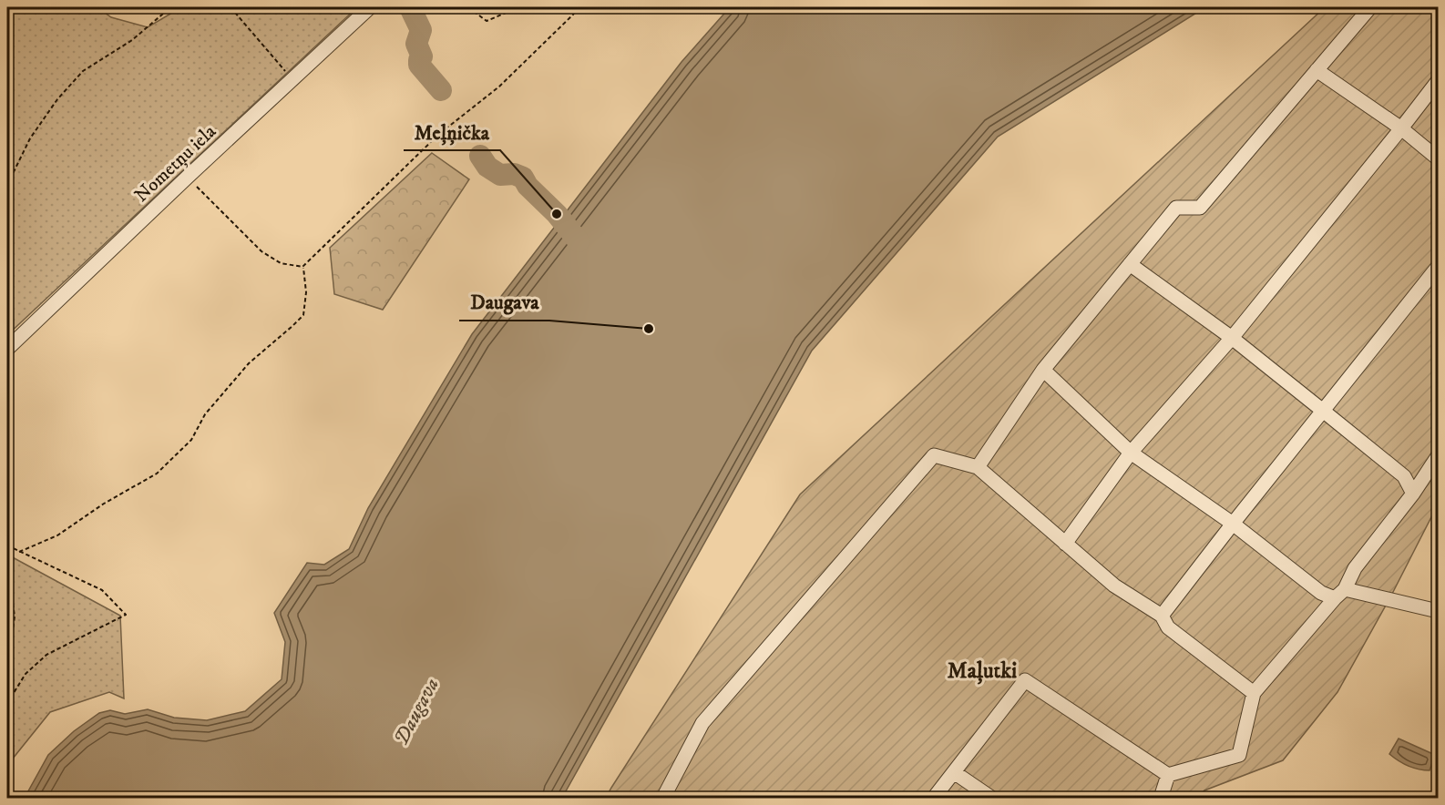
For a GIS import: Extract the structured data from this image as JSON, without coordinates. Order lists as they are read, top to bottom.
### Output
{
  "streets": {
    "street": ["Nometņu iela"]
  },
  "districts": ["Maļutki"],
  "water": ["Daugava"],
  "places": ["Meļņička", "Daugava"]
}
